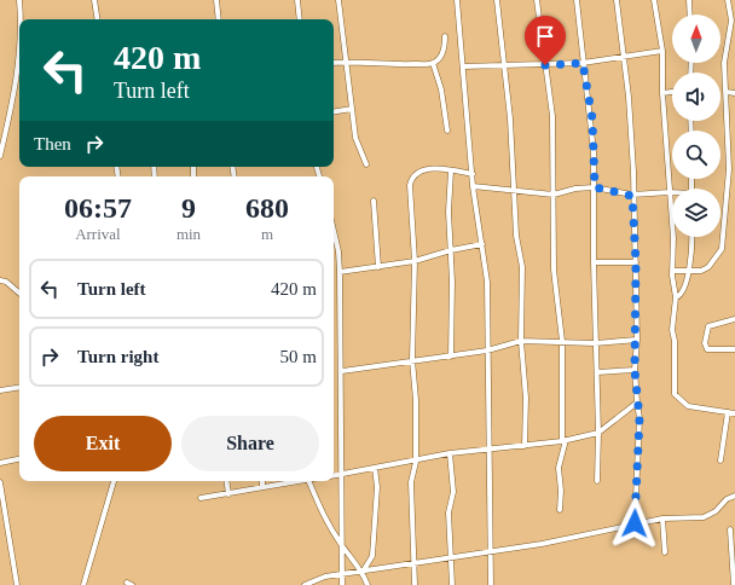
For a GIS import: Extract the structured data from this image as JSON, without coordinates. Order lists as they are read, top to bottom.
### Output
{
  "north": "top",
  "page": {
    "turn": ["420 m", "Turn left"],
    "then": "Then",
    "eta": [
      "06:57",
      "Arrival",
      "9",
      "min",
      "680",
      "m"
    ],
    "list": [
      {
        "name": "Turn left",
        "value": "420 m"
      },
      {
        "name": "Turn right",
        "value": "50 m"
      }
    ],
    "buttons": ["Exit", "Share"]
  }
}
